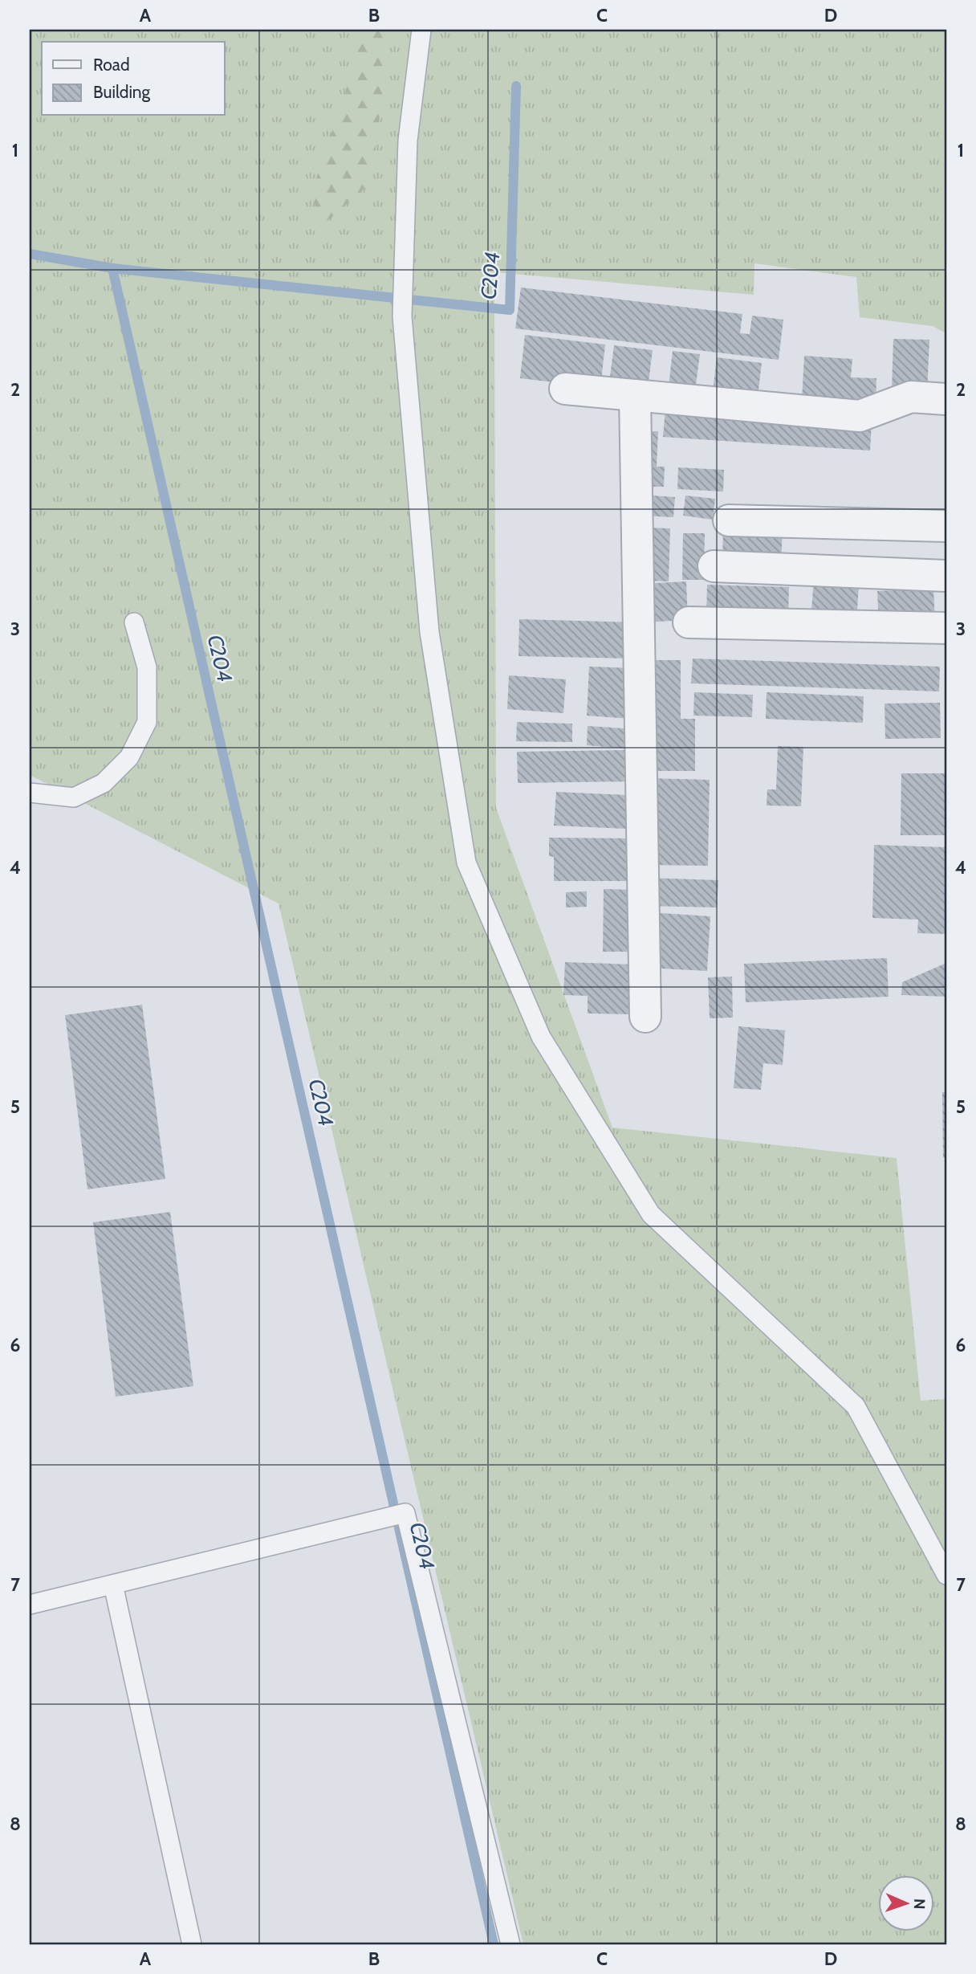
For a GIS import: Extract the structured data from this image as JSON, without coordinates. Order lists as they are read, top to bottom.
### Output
{
  "water": ["C204"],
  "legend": ["Road", "Building"],
  "north": "right",
  "grid": {
    "columns": [
      "A",
      "B",
      "C",
      "D"
    ],
    "rows": [
      "1",
      "2",
      "3",
      "4",
      "5",
      "6",
      "7",
      "8"
    ]
  }
}
